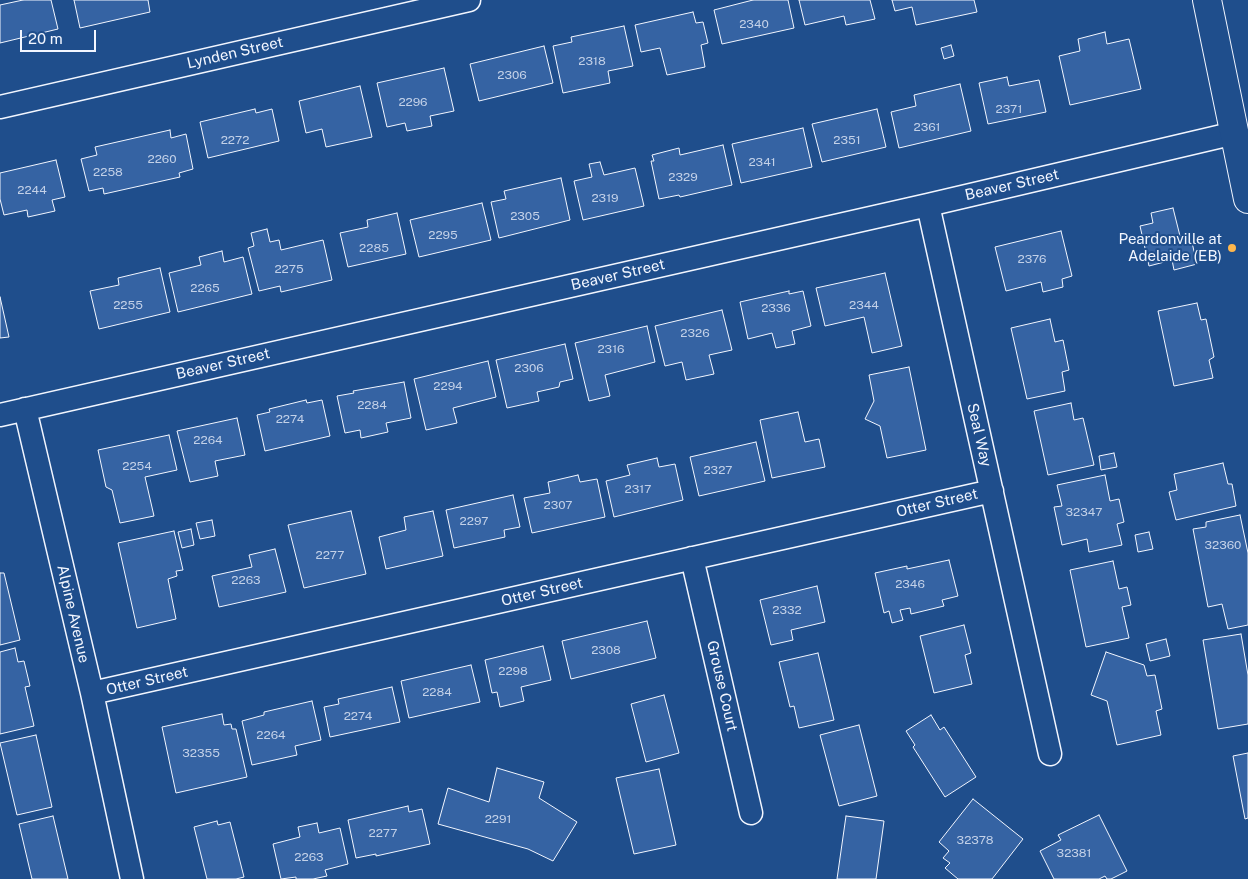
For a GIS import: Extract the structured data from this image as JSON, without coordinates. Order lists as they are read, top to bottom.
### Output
{
  "streets": {
    "street": [
      "Lynden Street",
      "Beaver Street",
      "Seal Way",
      "Otter Street",
      "Alpine Avenue",
      "Grouse Court"
    ]
  },
  "crossings": [
    ["Beaver Street", "Seal Way"],
    ["Beaver Street", "Alpine Avenue"],
    ["Seal Way", "Otter Street"],
    ["Otter Street", "Alpine Avenue"],
    ["Otter Street", "Grouse Court"]
  ],
  "places": ["Peardonville at Adelaide (EB)"],
  "house_numbers": [
    "2340",
    "2318",
    "2306",
    "2296",
    "2371",
    "2361",
    "2272",
    "2351",
    "2260",
    "2341",
    "2258",
    "2329",
    "2244",
    "2319",
    "2305",
    "2295",
    "2285",
    "2376",
    "2275",
    "2265",
    "2255",
    "2344",
    "2336",
    "2326",
    "2316",
    "2306",
    "2294",
    "2284",
    "2274",
    "2264",
    "2254",
    "2327",
    "2317",
    "2307",
    "32347",
    "2297",
    "32360",
    "2277",
    "2263",
    "2346",
    "2332",
    "2308",
    "2298",
    "2284",
    "2274",
    "2264",
    "32355",
    "2291",
    "2277",
    "32378",
    "32381",
    "2263"
  ],
  "scale_bar": "20 m"
}
